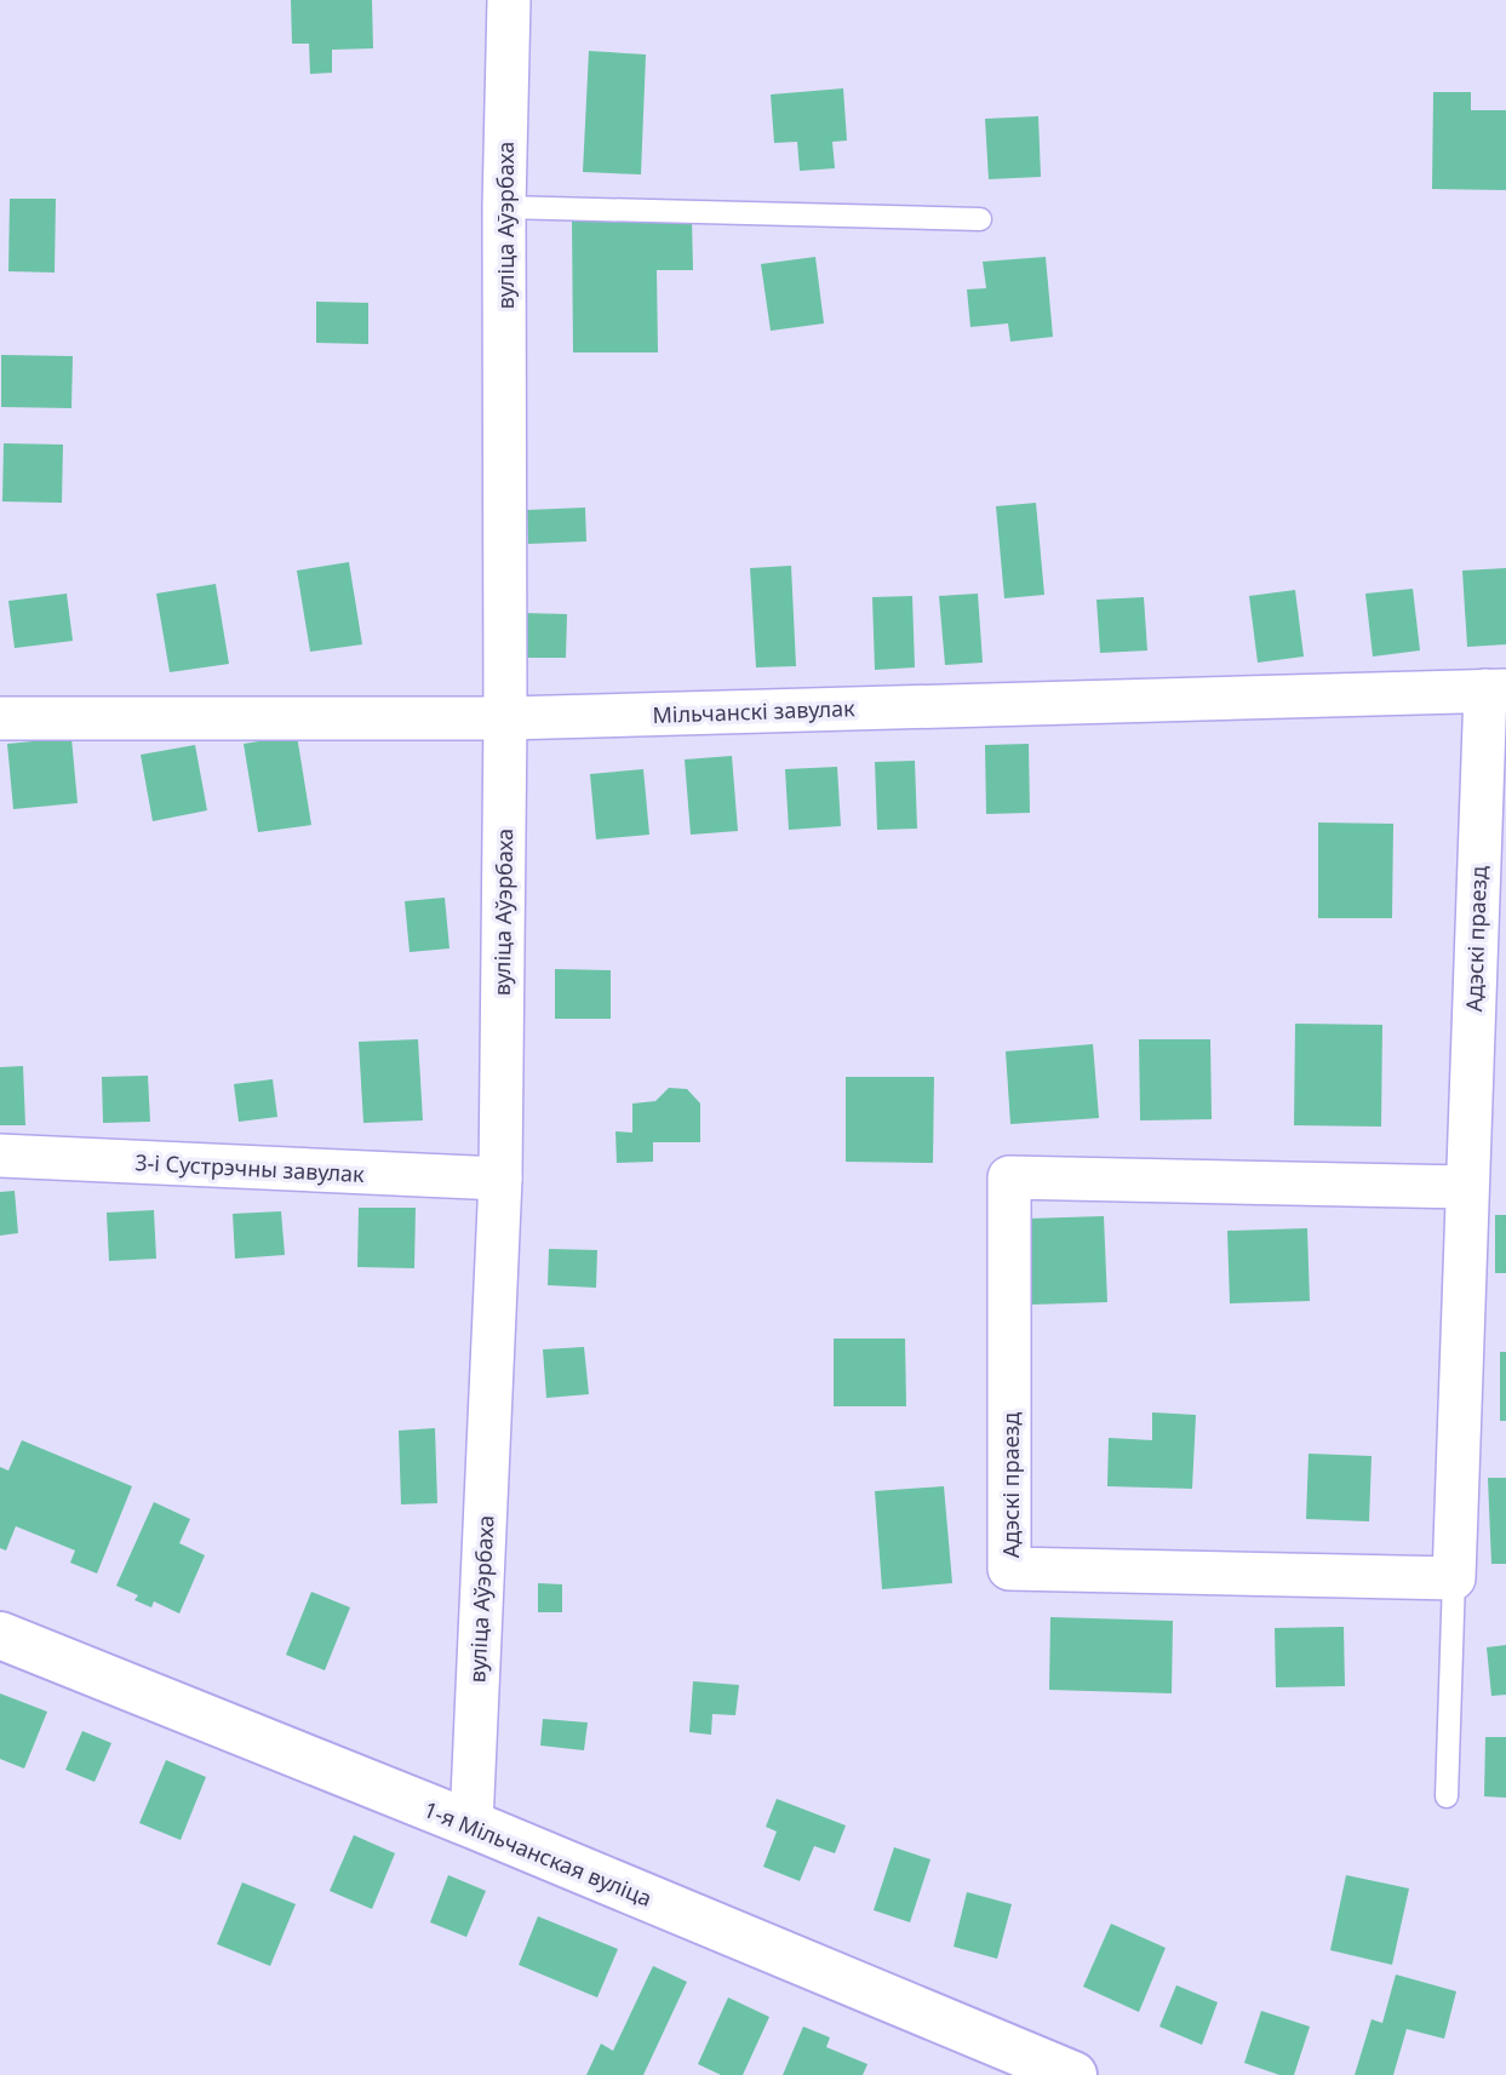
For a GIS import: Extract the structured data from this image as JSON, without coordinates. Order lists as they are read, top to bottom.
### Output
{
  "streets": {
    "street": [
      "вуліца Аўэрбаха",
      "Мільчанскі завулак",
      "Адэскі праезд",
      "3-і Сустрэчны завулак",
      "1-я Мільчанская вуліца"
    ]
  },
  "crossings": [
    ["вуліца Аўэрбаха", "Мільчанскі завулак"],
    ["вуліца Аўэрбаха", "3-і Сустрэчны завулак"],
    ["вуліца Аўэрбаха", "1-я Мільчанская вуліца"],
    ["Мільчанскі завулак", "Адэскі праезд"]
  ]
}
